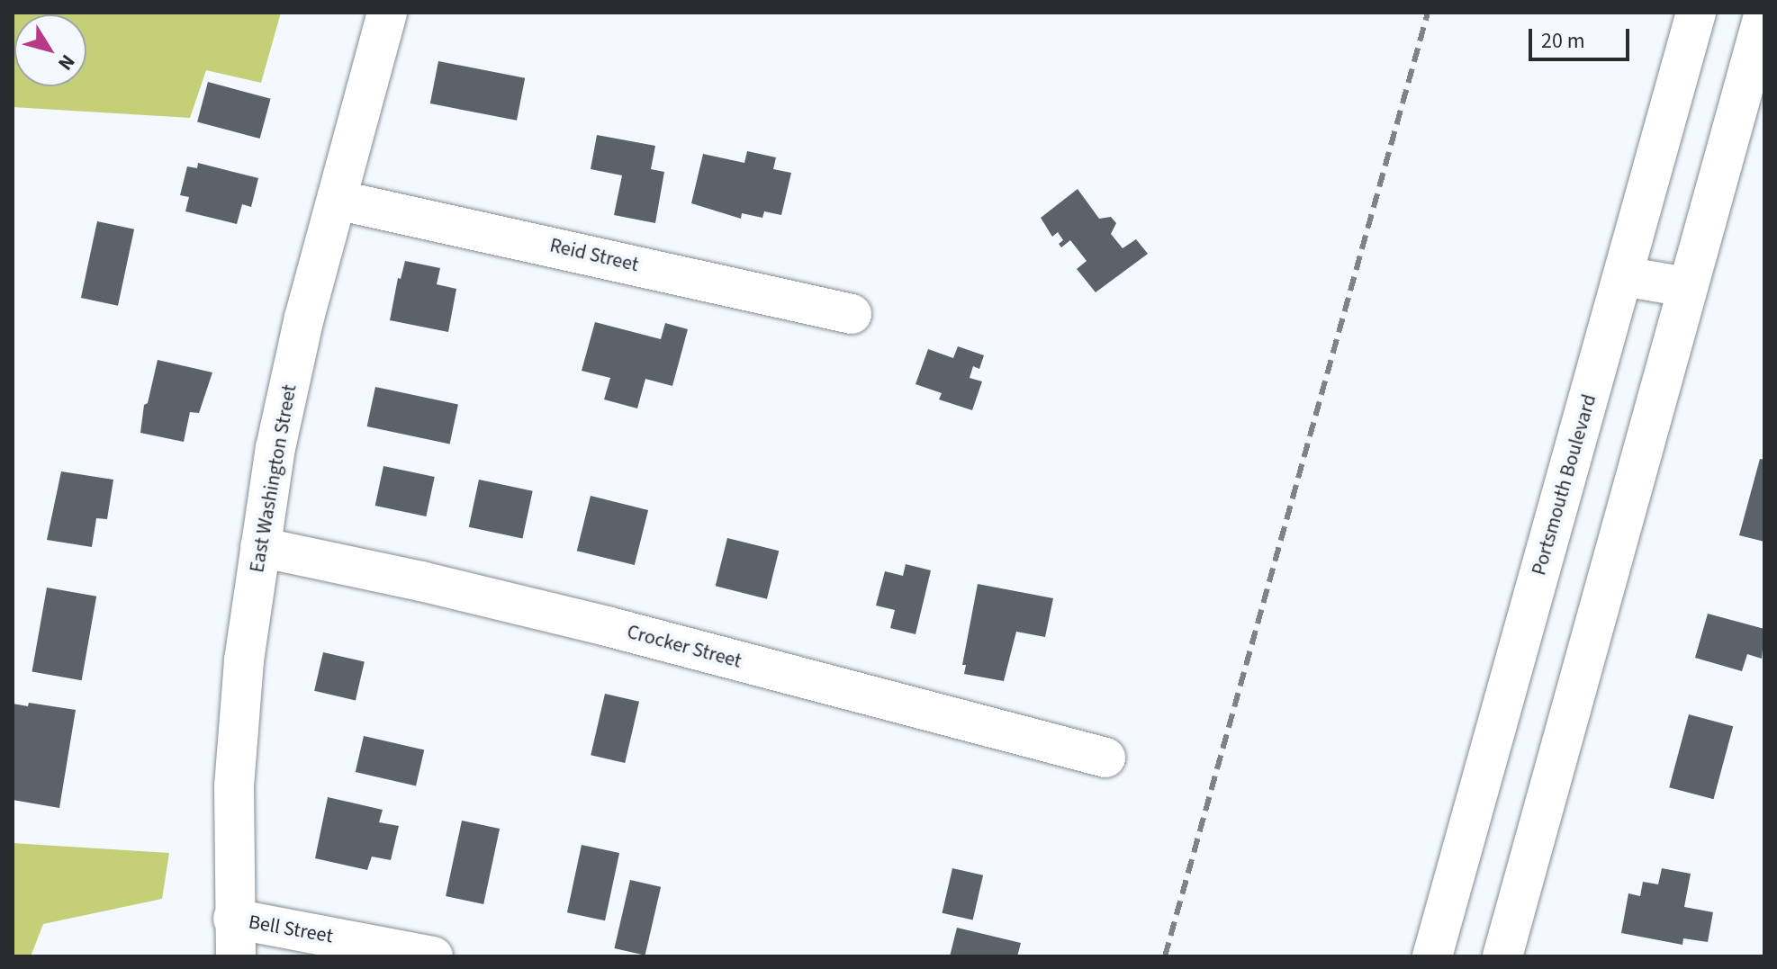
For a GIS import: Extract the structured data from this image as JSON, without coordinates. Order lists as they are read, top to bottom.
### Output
{
  "streets": {
    "main road": [
      "Reid Street",
      "East Washington Street",
      "Portsmouth Boulevard",
      "Crocker Street",
      "Bell Street"
    ]
  },
  "crossings": [
    ["Reid Street", "East Washington Street"],
    ["East Washington Street", "Crocker Street"],
    ["East Washington Street", "Bell Street"]
  ],
  "scale_bar": "20 m",
  "north": "bottom right"
}
